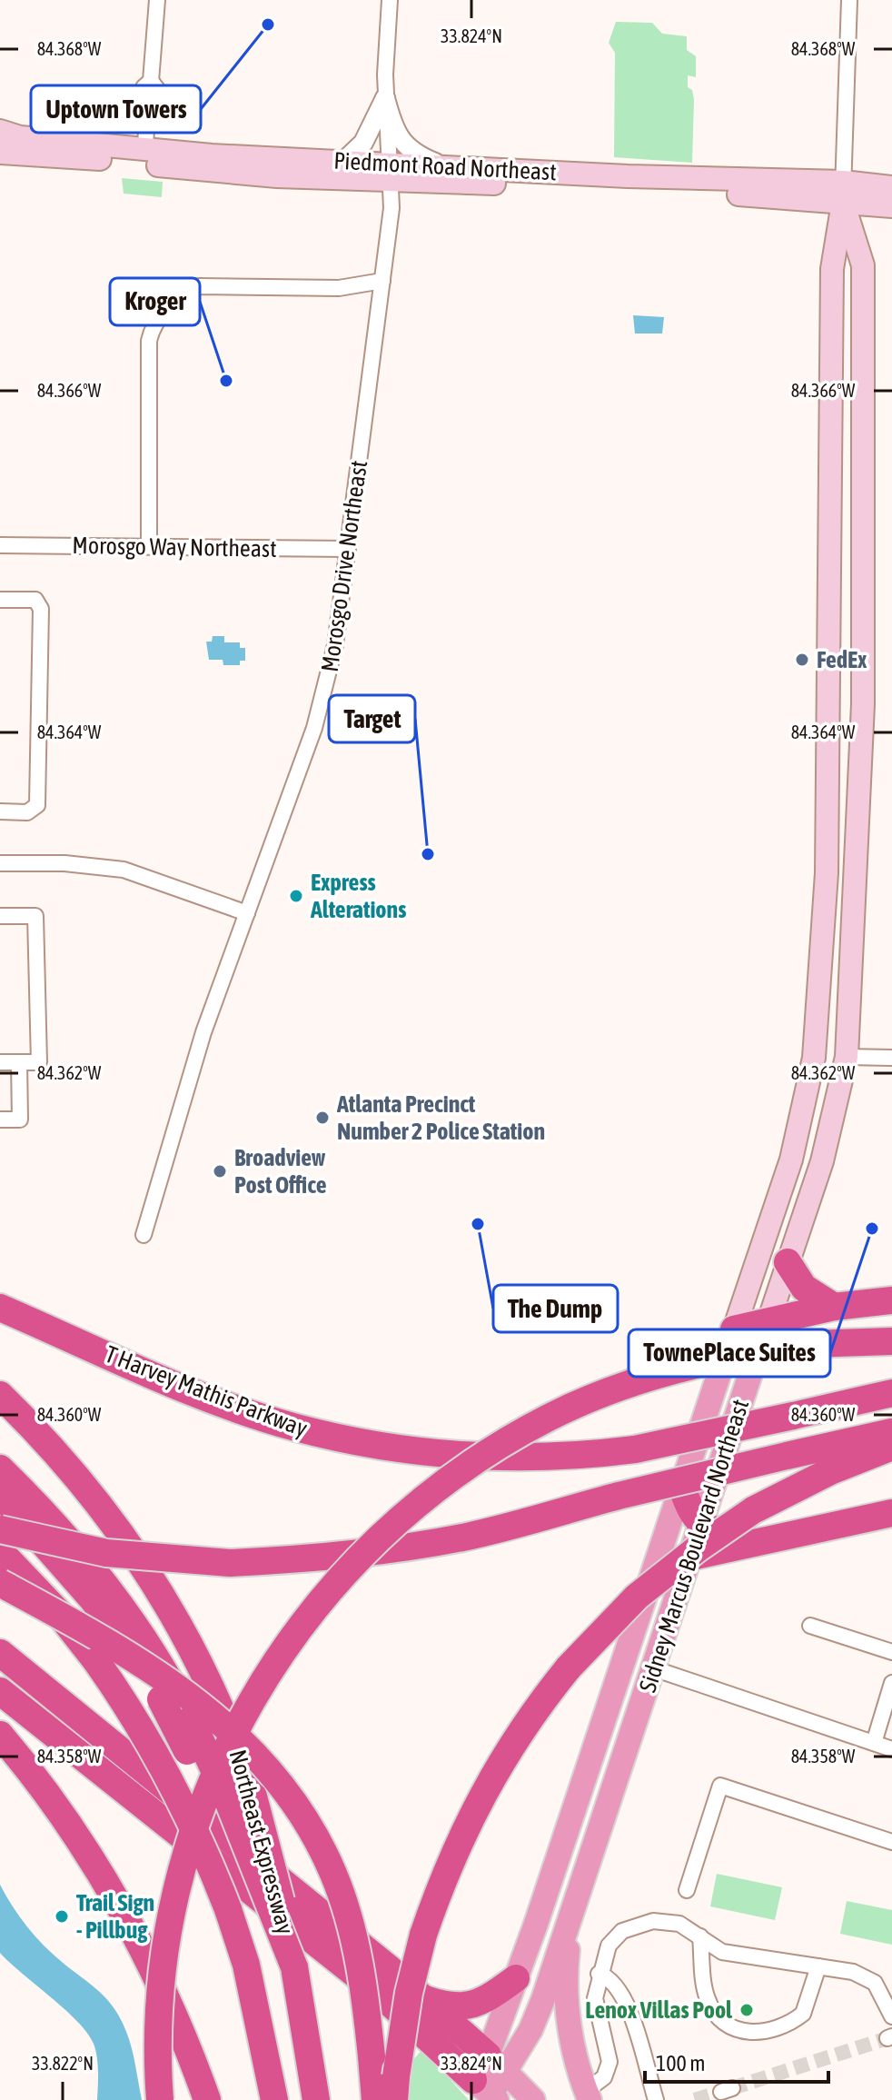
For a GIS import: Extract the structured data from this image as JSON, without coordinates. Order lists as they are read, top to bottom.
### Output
{
  "streets": {
    "highway": ["T Harvey Mathis Parkway", "Northeast Expressway"],
    "main road": ["Piedmont Road Northeast", "Sidney Marcus Boulevard Northeast"],
    "street": ["Morosgo Way Northeast", "Morosgo Drive Northeast"]
  },
  "crossings": [
    ["Piedmont Road Northeast", "Morosgo Drive Northeast"],
    ["Piedmont Road Northeast", "Sidney Marcus Boulevard Northeast"],
    ["Morosgo Way Northeast", "Morosgo Drive Northeast"]
  ],
  "places": [
    "Uptown Towers",
    "Kroger",
    "FedEx",
    "Target",
    "Express Alterations",
    "Atlanta Precinct Number 2 Police Station",
    "Broadview Post Office",
    "The Dump",
    "TownePlace Suites",
    "Trail Sign - Pillbug",
    "Lenox Villas Pool"
  ],
  "scale_bar": "100 m",
  "coordinates": [
    "33.824°N",
    "84.368°W",
    "84.366°W",
    "84.364°W",
    "84.362°W",
    "84.360°W",
    "84.358°W",
    "33.822°N"
  ]
}
